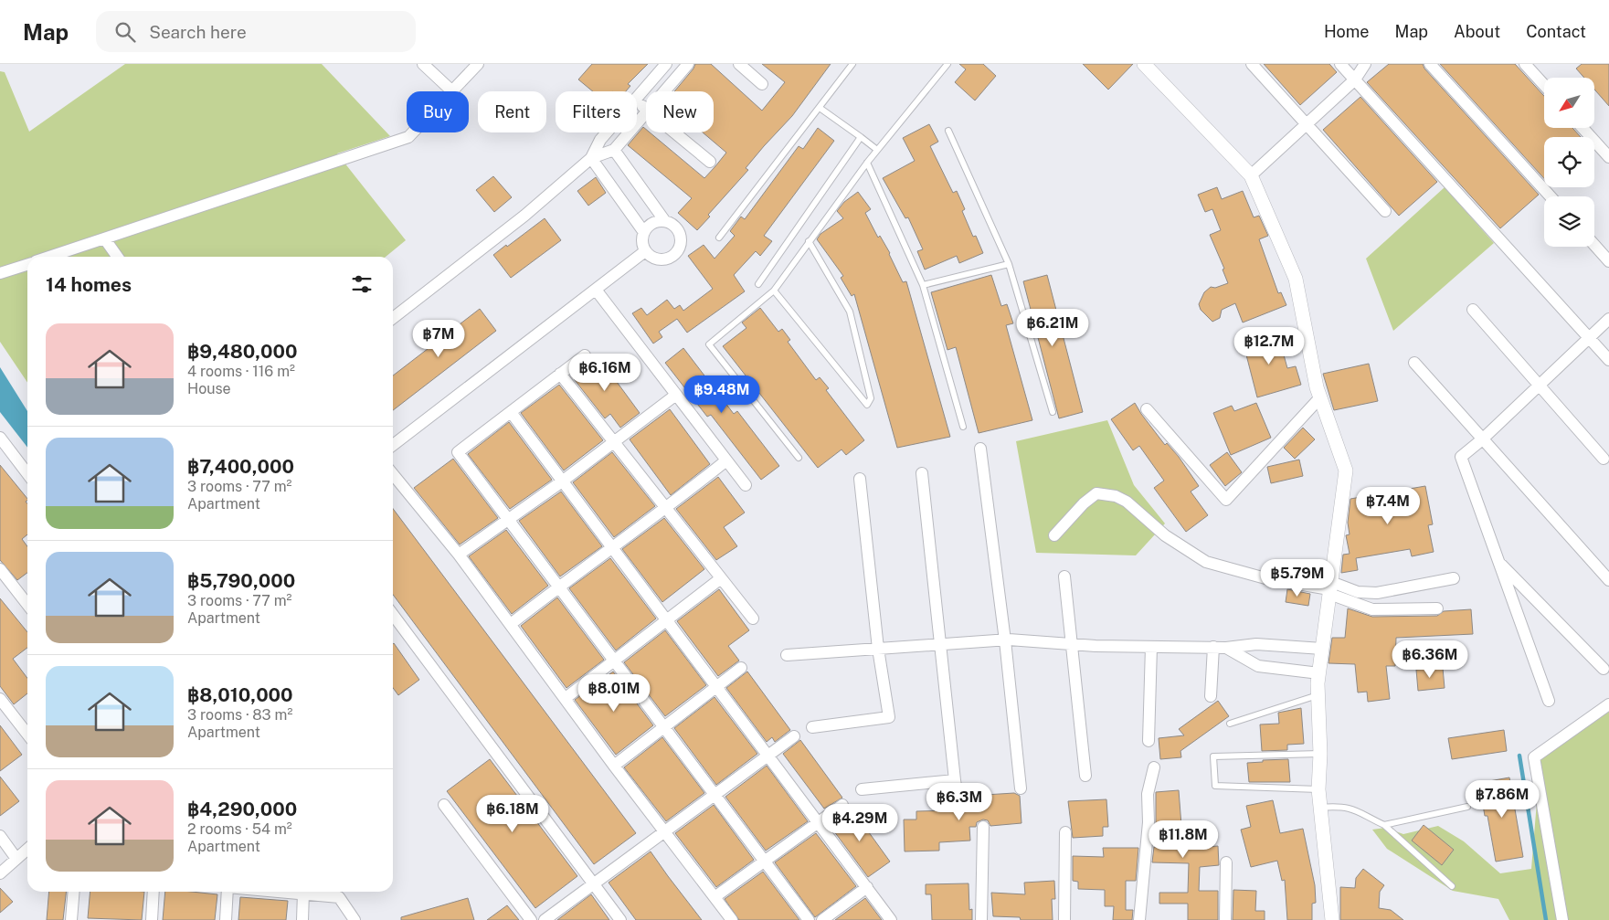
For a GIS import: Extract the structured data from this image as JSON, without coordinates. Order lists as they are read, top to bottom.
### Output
{
  "north": "bottom left",
  "page": {
    "header": "Map",
    "search": "Search here",
    "nav": [
      "Home",
      "Map",
      "About",
      "Contact"
    ],
    "chip": [
      "Buy",
      "Rent",
      "Filters",
      "New"
    ],
    "heading": "14 homes",
    "price": [
      "฿6.21M",
      "฿7M",
      "฿12.7M",
      "฿6.16M",
      "฿9.48M",
      "฿7.4M",
      "฿5.79M",
      "฿6.36M",
      "฿8.01M",
      "฿7.86M",
      "฿6.3M",
      "฿6.18M",
      "฿4.29M",
      "฿11.8M"
    ],
    "list": [
      {
        "name": "฿9,480,000",
        "note": "4 rooms · 116 m² · House"
      },
      {
        "name": "฿7,400,000",
        "note": "3 rooms · 77 m² · Apartment"
      },
      {
        "name": "฿5,790,000",
        "note": "3 rooms · 77 m² · Apartment"
      },
      {
        "name": "฿8,010,000",
        "note": "3 rooms · 83 m² · Apartment"
      },
      {
        "name": "฿4,290,000",
        "note": "2 rooms · 54 m² · Apartment"
      }
    ]
  }
}
